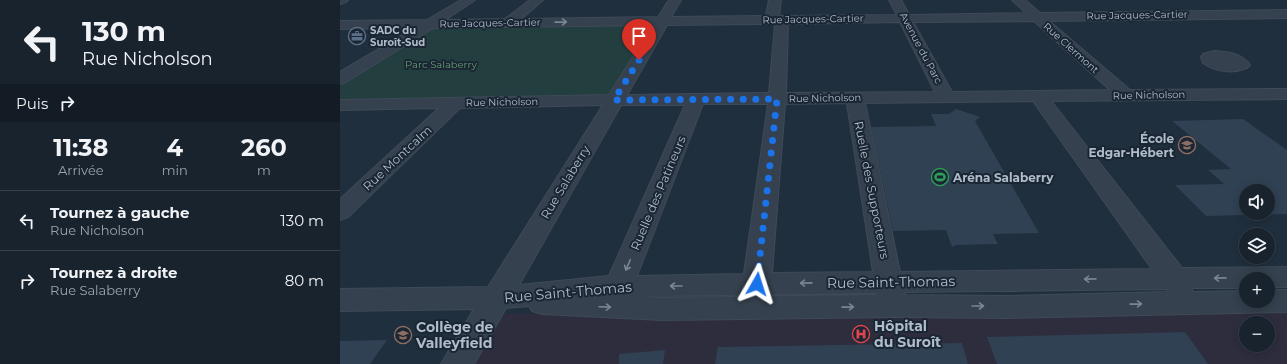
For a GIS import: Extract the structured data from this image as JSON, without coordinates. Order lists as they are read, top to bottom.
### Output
{
  "streets": {
    "street": [
      "Rue Jacques-Cartier",
      "Avenue du Parc",
      "Rue Clermont",
      "Rue Nicholson",
      "Rue Montcalm",
      "Rue Salaberry",
      "Ruelle des Supporteurs",
      "Ruelle des Patineurs",
      "Rue Saint-Thomas"
    ]
  },
  "crossings": [
    ["Rue Jacques-Cartier", "Avenue du Parc"],
    ["Rue Jacques-Cartier", "Rue Clermont"],
    ["Rue Jacques-Cartier", "Rue Salaberry"],
    ["Avenue du Parc", "Rue Nicholson"],
    ["Rue Clermont", "Rue Nicholson"],
    ["Rue Nicholson", "Rue Montcalm"],
    ["Rue Nicholson", "Rue Salaberry"],
    ["Rue Nicholson", "Ruelle des Supporteurs"],
    ["Rue Nicholson", "Ruelle des Patineurs"],
    ["Rue Salaberry", "Rue Saint-Thomas"],
    ["Ruelle des Supporteurs", "Rue Saint-Thomas"],
    ["Ruelle des Patineurs", "Rue Saint-Thomas"]
  ],
  "parks": ["Parc Salaberry"],
  "places": {
    "office": ["SADC du Suroît-Sud"],
    "school or university": ["École Edgar-Hébert", "Collège de Valleyfield"],
    "sports": ["Aréna Salaberry"],
    "hospital": ["Hôpital du Suroît"]
  },
  "page": {
    "turn": ["130 m", "Rue Nicholson"],
    "then": "Puis",
    "eta": [
      "11:38",
      "Arrivée",
      "4",
      "min",
      "260",
      "m"
    ],
    "map_buttons": ["+", "−"],
    "list": [
      {
        "name": "Tournez à gauche",
        "note": "Rue Nicholson",
        "value": "130 m"
      },
      {
        "name": "Tournez à droite",
        "note": "Rue Salaberry",
        "value": "80 m"
      }
    ]
  }
}
